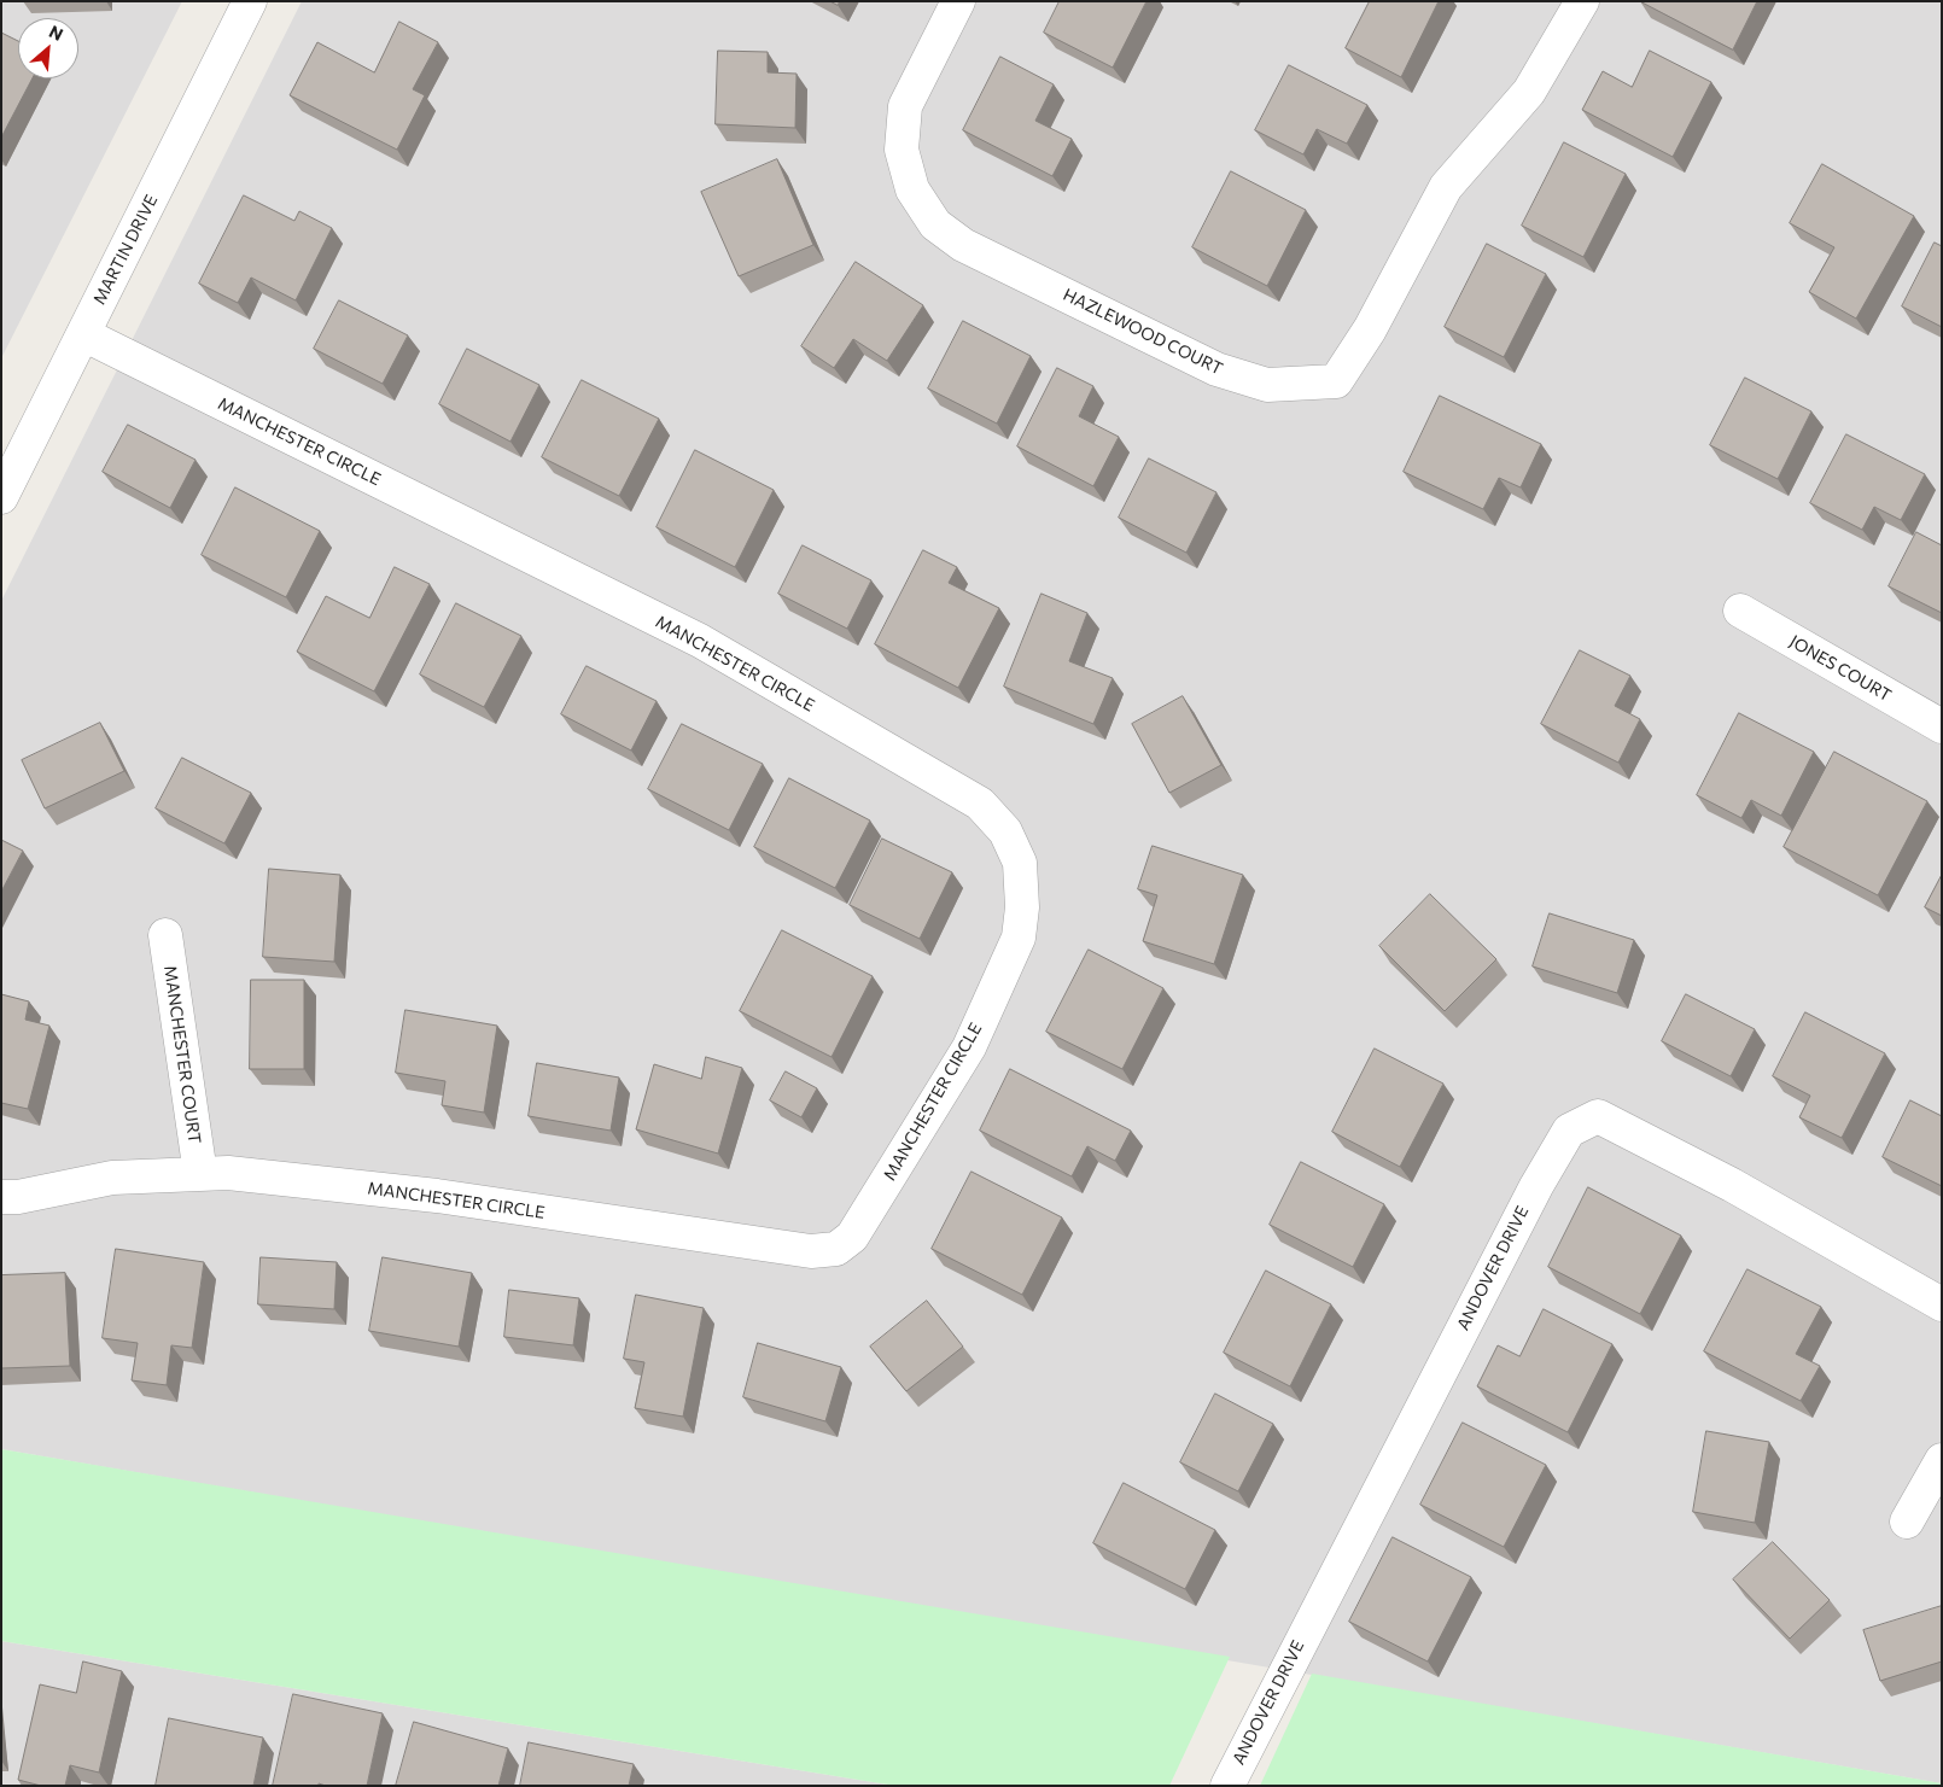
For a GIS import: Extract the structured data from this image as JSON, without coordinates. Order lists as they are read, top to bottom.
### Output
{
  "streets": {
    "street": [
      "MARTIN DRIVE",
      "HAZLEWOOD COURT",
      "MANCHESTER CIRCLE",
      "JONES COURT",
      "MANCHESTER COURT",
      "ANDOVER DRIVE"
    ]
  },
  "crossings": [
    ["MARTIN DRIVE", "MANCHESTER CIRCLE"],
    ["MANCHESTER CIRCLE", "MANCHESTER COURT"]
  ],
  "north": "top right"
}
